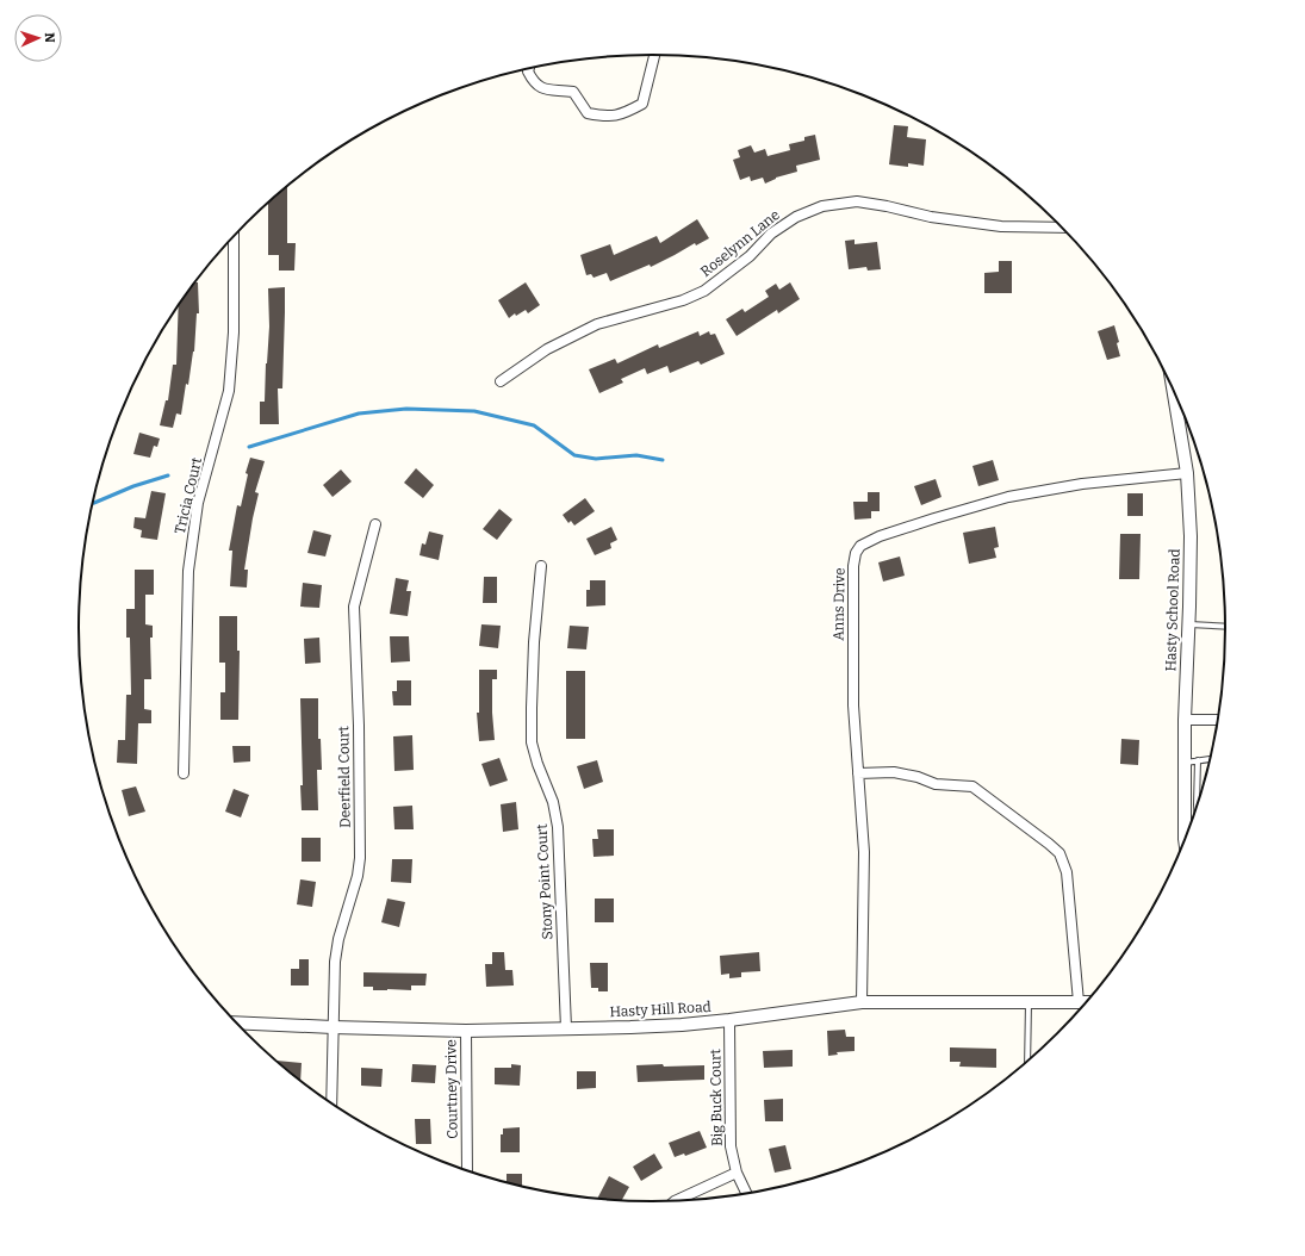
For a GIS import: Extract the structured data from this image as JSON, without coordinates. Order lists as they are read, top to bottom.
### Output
{
  "streets": {
    "street": [
      "Roselynn Lane",
      "Tricia Court",
      "Anns Drive",
      "Hasty School Road",
      "Deerfield Court",
      "Stony Point Court",
      "Hasty Hill Road",
      "Courtney Drive",
      "Big Buck Court"
    ]
  },
  "crossings": [
    ["Anns Drive", "Hasty School Road"],
    ["Anns Drive", "Hasty Hill Road"],
    ["Deerfield Court", "Hasty Hill Road"],
    ["Stony Point Court", "Hasty Hill Road"],
    ["Hasty Hill Road", "Courtney Drive"],
    ["Hasty Hill Road", "Big Buck Court"]
  ],
  "north": "right"
}
